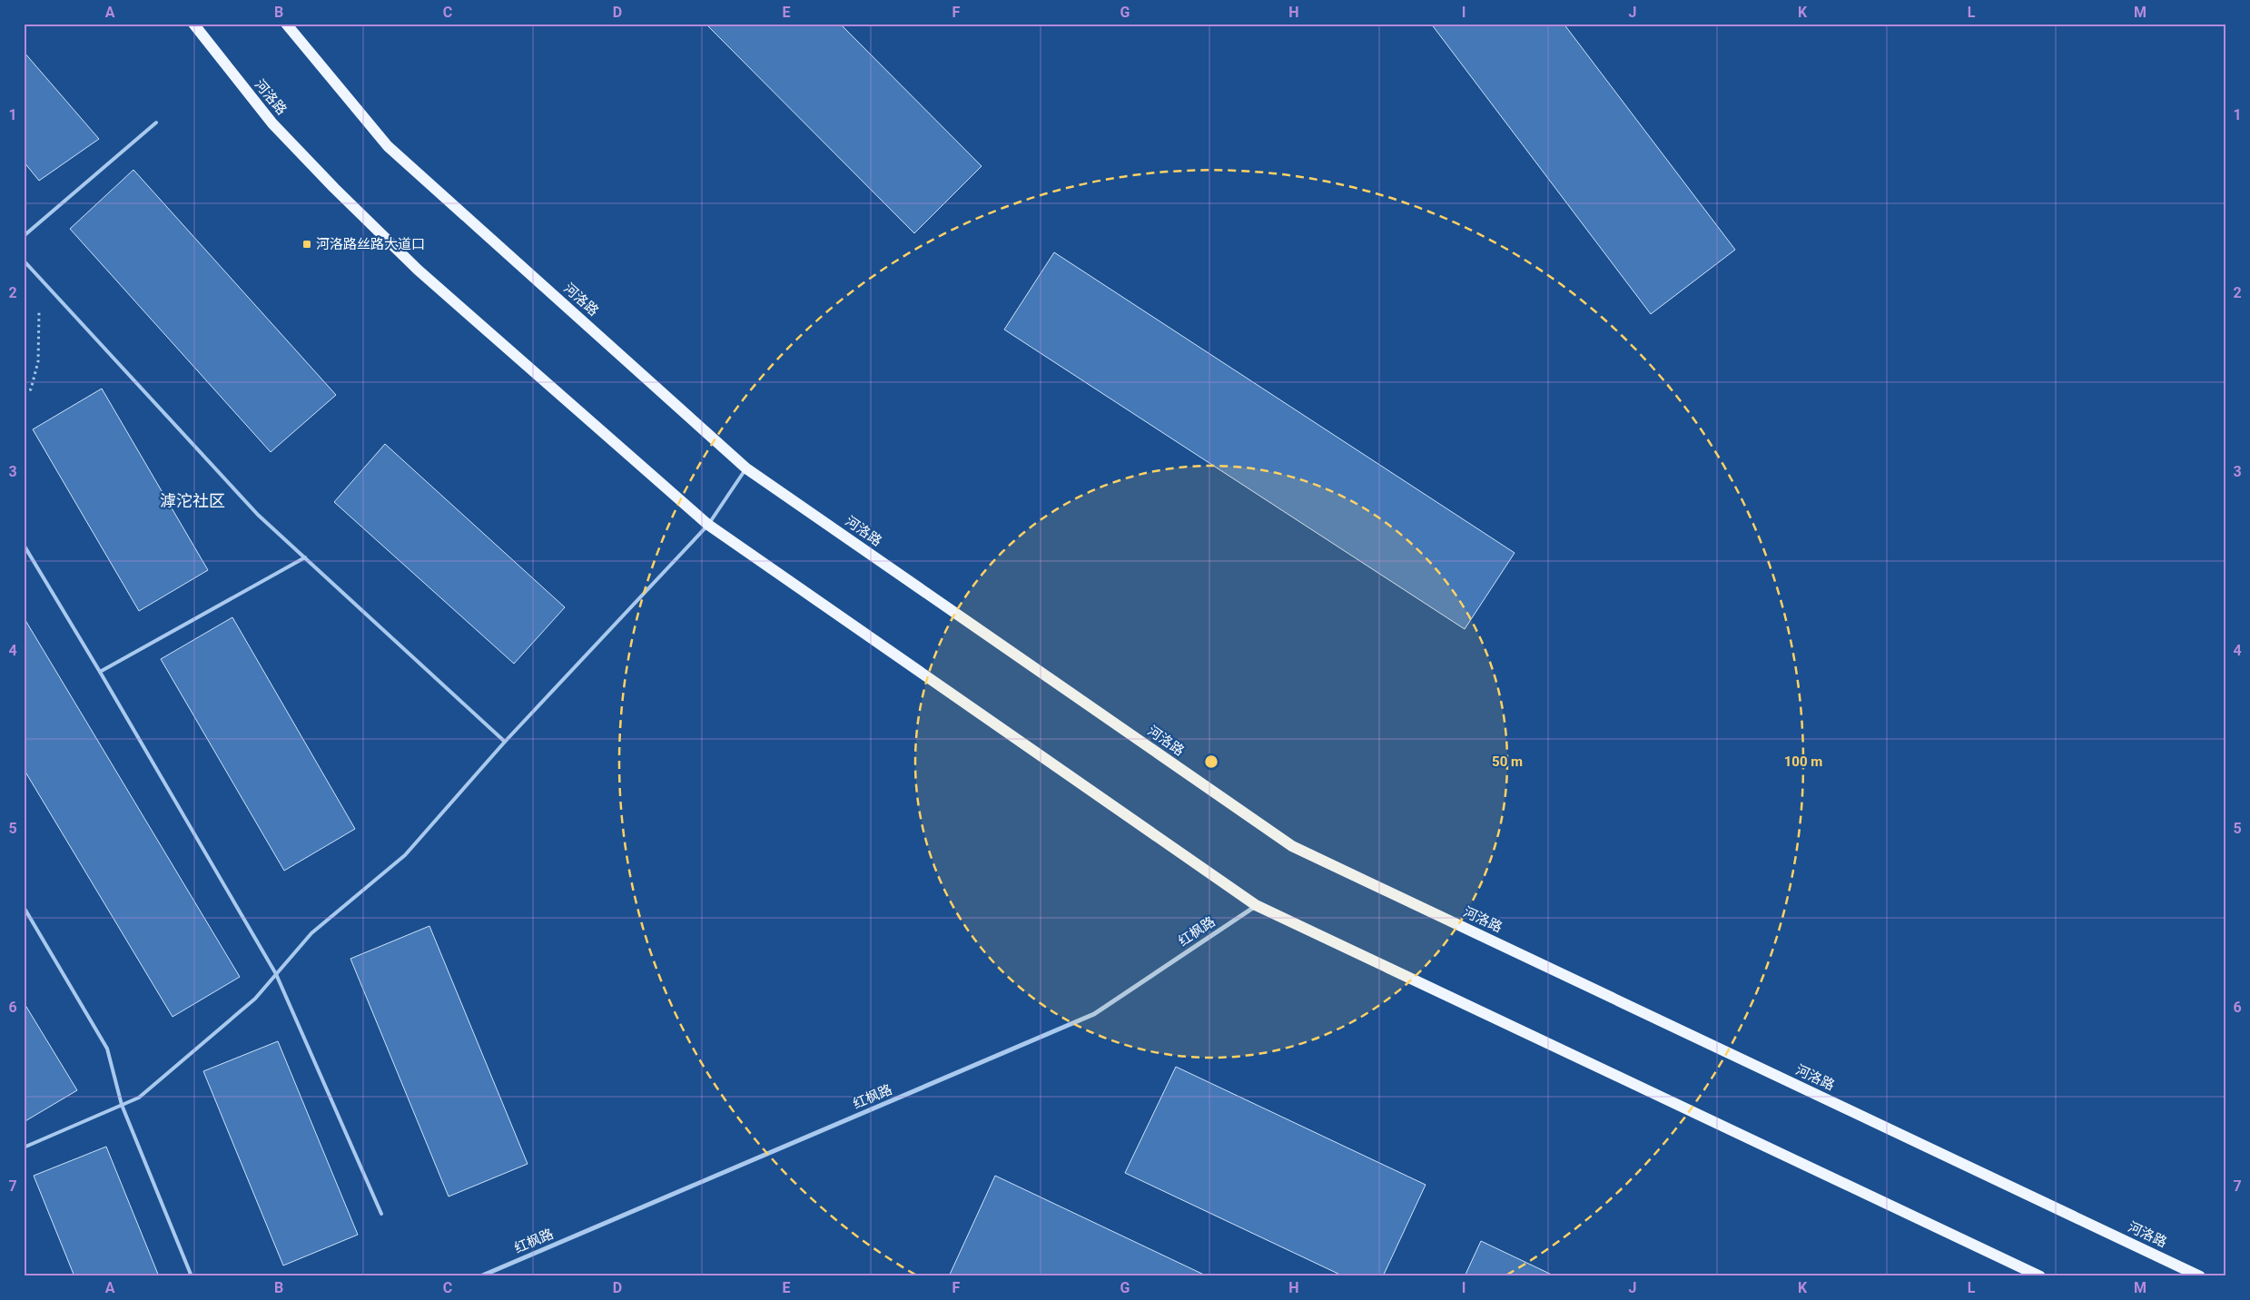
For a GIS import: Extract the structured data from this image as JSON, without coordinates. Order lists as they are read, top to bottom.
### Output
{
  "streets": {
    "main road": ["河洛路"],
    "street": ["红枫路"]
  },
  "crossings": [
    ["河洛路", "红枫路"]
  ],
  "districts": ["滹沱社区"],
  "places": {
    "transit": ["河洛路丝路大道口"]
  },
  "grid": {
    "columns": [
      "A",
      "B",
      "C",
      "D",
      "E",
      "F",
      "G",
      "H",
      "I",
      "J",
      "K",
      "L",
      "M"
    ],
    "rows": [
      "1",
      "2",
      "3",
      "4",
      "5",
      "6",
      "7"
    ]
  },
  "rings": ["50 m", "100 m"]
}
